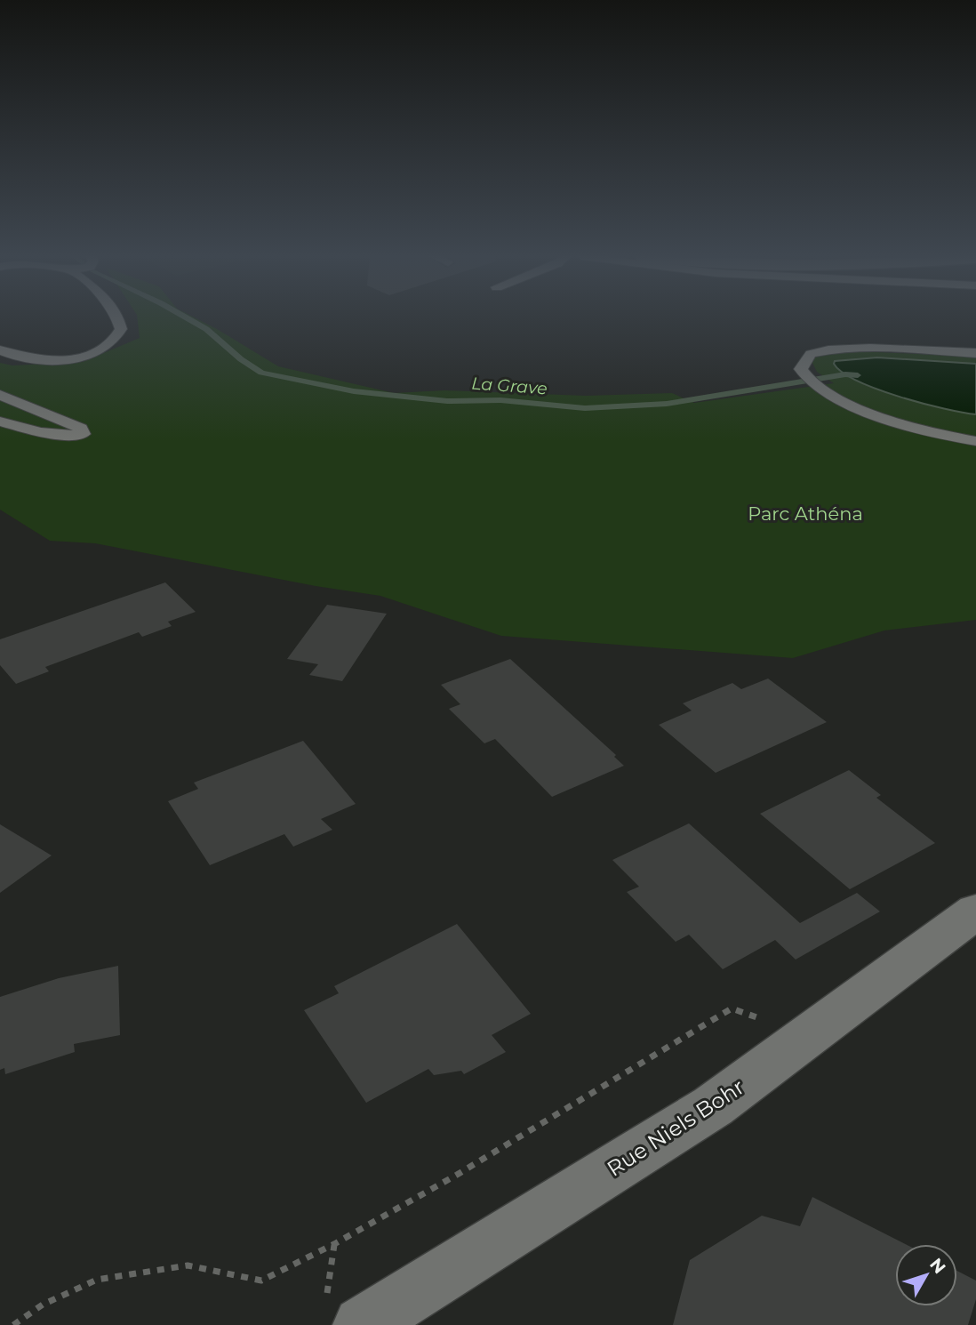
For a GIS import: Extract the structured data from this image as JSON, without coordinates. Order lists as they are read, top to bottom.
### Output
{
  "streets": {
    "street": ["Rue Niels Bohr"]
  },
  "water": ["La Grave"],
  "parks": ["Parc Athéna"],
  "north": "top right"
}
